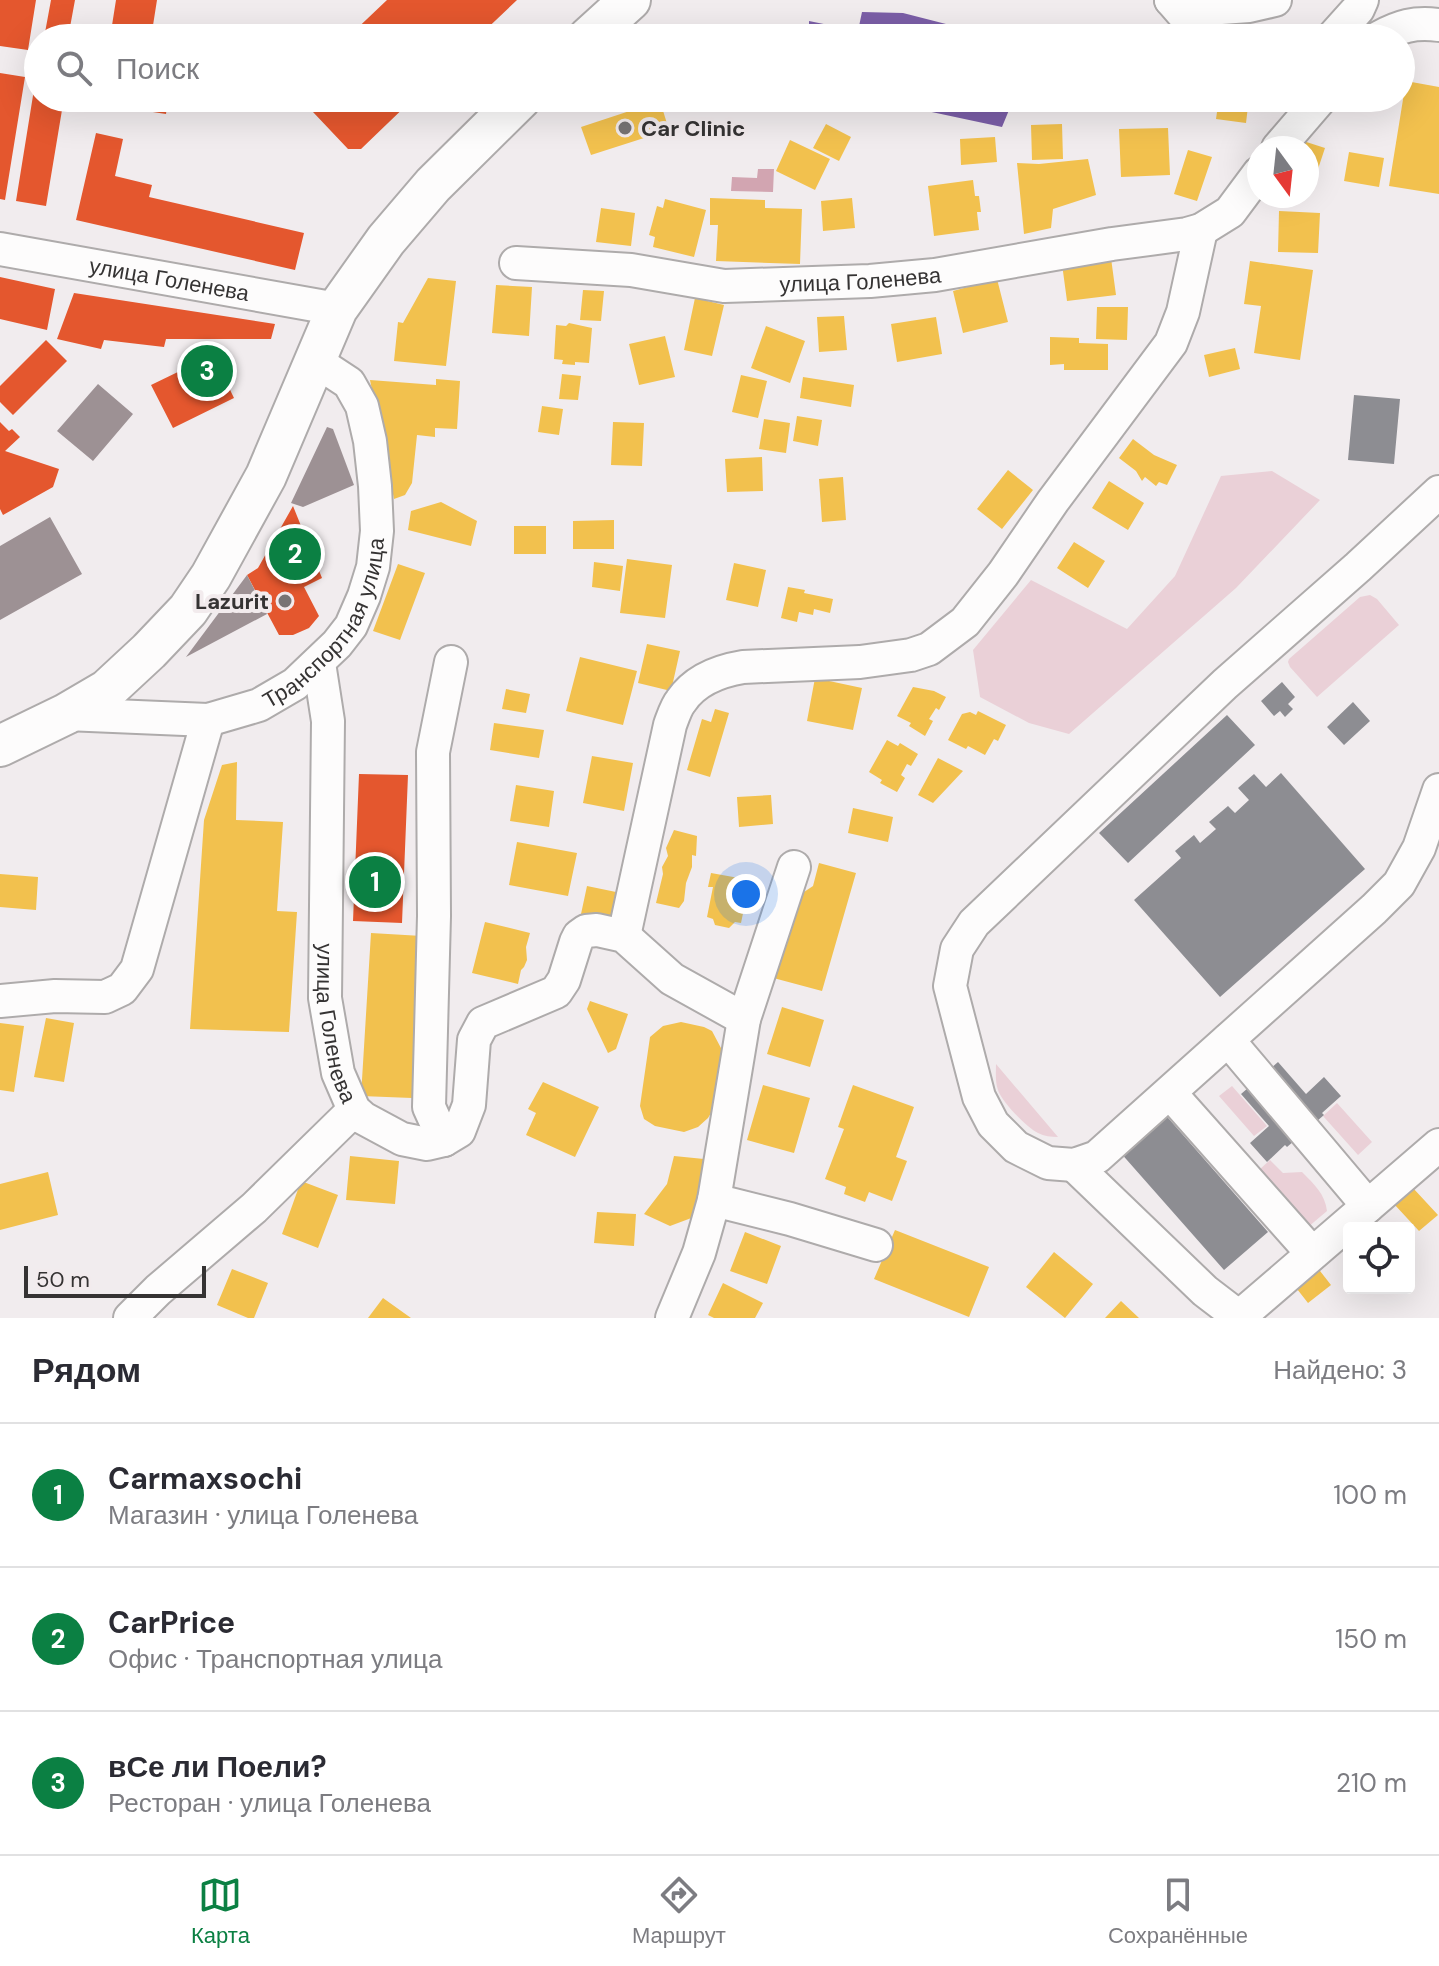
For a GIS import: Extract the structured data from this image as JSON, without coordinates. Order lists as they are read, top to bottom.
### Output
{
  "streets": {
    "main road": ["Транспортная улица"],
    "street": ["улица Голенева"]
  },
  "crossings": [
    ["улица Голенева", "Транспортная улица"]
  ],
  "places": ["Car Clinic", "Lazurit"],
  "scale_bar": "50 m",
  "north": "bottom",
  "page": {
    "search": "Поиск",
    "pins": ["3", "2", "1"],
    "scale": "50 m",
    "heading": ["Рядом", "Найдено: 3"],
    "list": [
      {
        "mark": "1",
        "name": "Carmaxsochi",
        "note": "Магазин · улица Голенева",
        "value": "100 m"
      },
      {
        "mark": "2",
        "name": "CarPrice",
        "note": "Офис · Транспортная улица",
        "value": "150 m"
      },
      {
        "mark": "3",
        "name": "вСе ли Поели?",
        "note": "Ресторан · улица Голенева",
        "value": "210 m"
      }
    ],
    "nav": ["Карта", "Маршрут", "Сохранённые"]
  }
}
